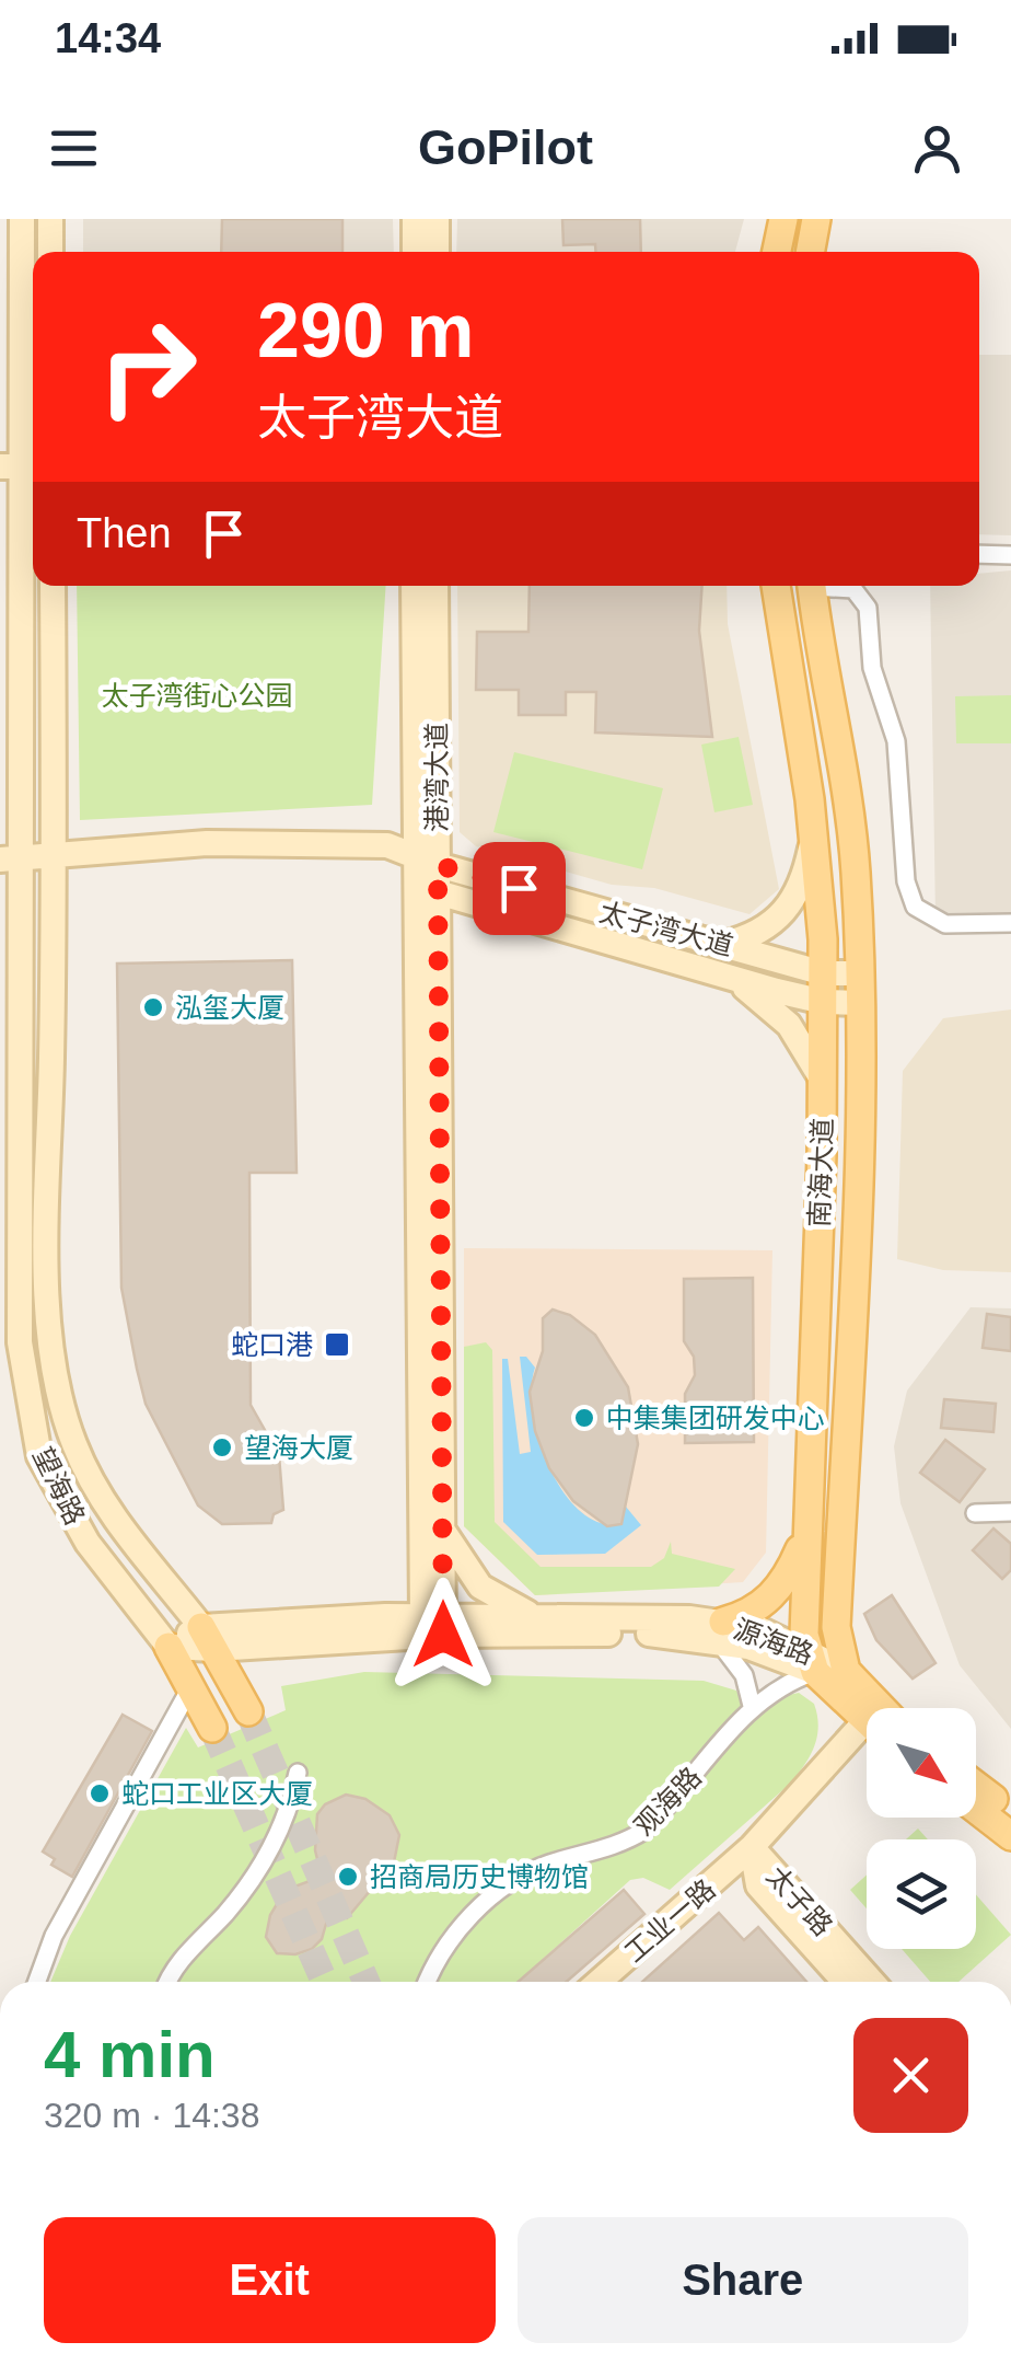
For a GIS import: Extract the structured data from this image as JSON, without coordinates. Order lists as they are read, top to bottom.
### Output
{
  "streets": {
    "main road": [
      "港湾大道",
      "太子湾大道",
      "南海大道",
      "望海路",
      "源海路",
      "太子路",
      "工业一路"
    ],
    "street": ["观海路"]
  },
  "crossings": [
    ["港湾大道", "太子湾大道"],
    ["港湾大道", "源海路"],
    ["太子湾大道", "南海大道"],
    ["太子湾大道", "望海路"],
    ["南海大道", "源海路"],
    ["南海大道", "观海路"],
    ["望海路", "源海路"],
    ["源海路", "观海路"]
  ],
  "parks": ["太子湾街心公园"],
  "places": {
    "other": [
      "泓玺大厦",
      "中集集团研发中心",
      "望海大厦",
      "蛇口工业区大厦",
      "招商局历史博物馆"
    ],
    "transit": ["蛇口港"]
  },
  "north": "bottom right",
  "page": {
    "status": "14:34",
    "header": "GoPilot",
    "turn": ["290 m", "太子湾大道"],
    "then": "Then",
    "heading": ["4 min", "320 m · 14:38"],
    "buttons": ["Exit", "Share"]
  }
}
